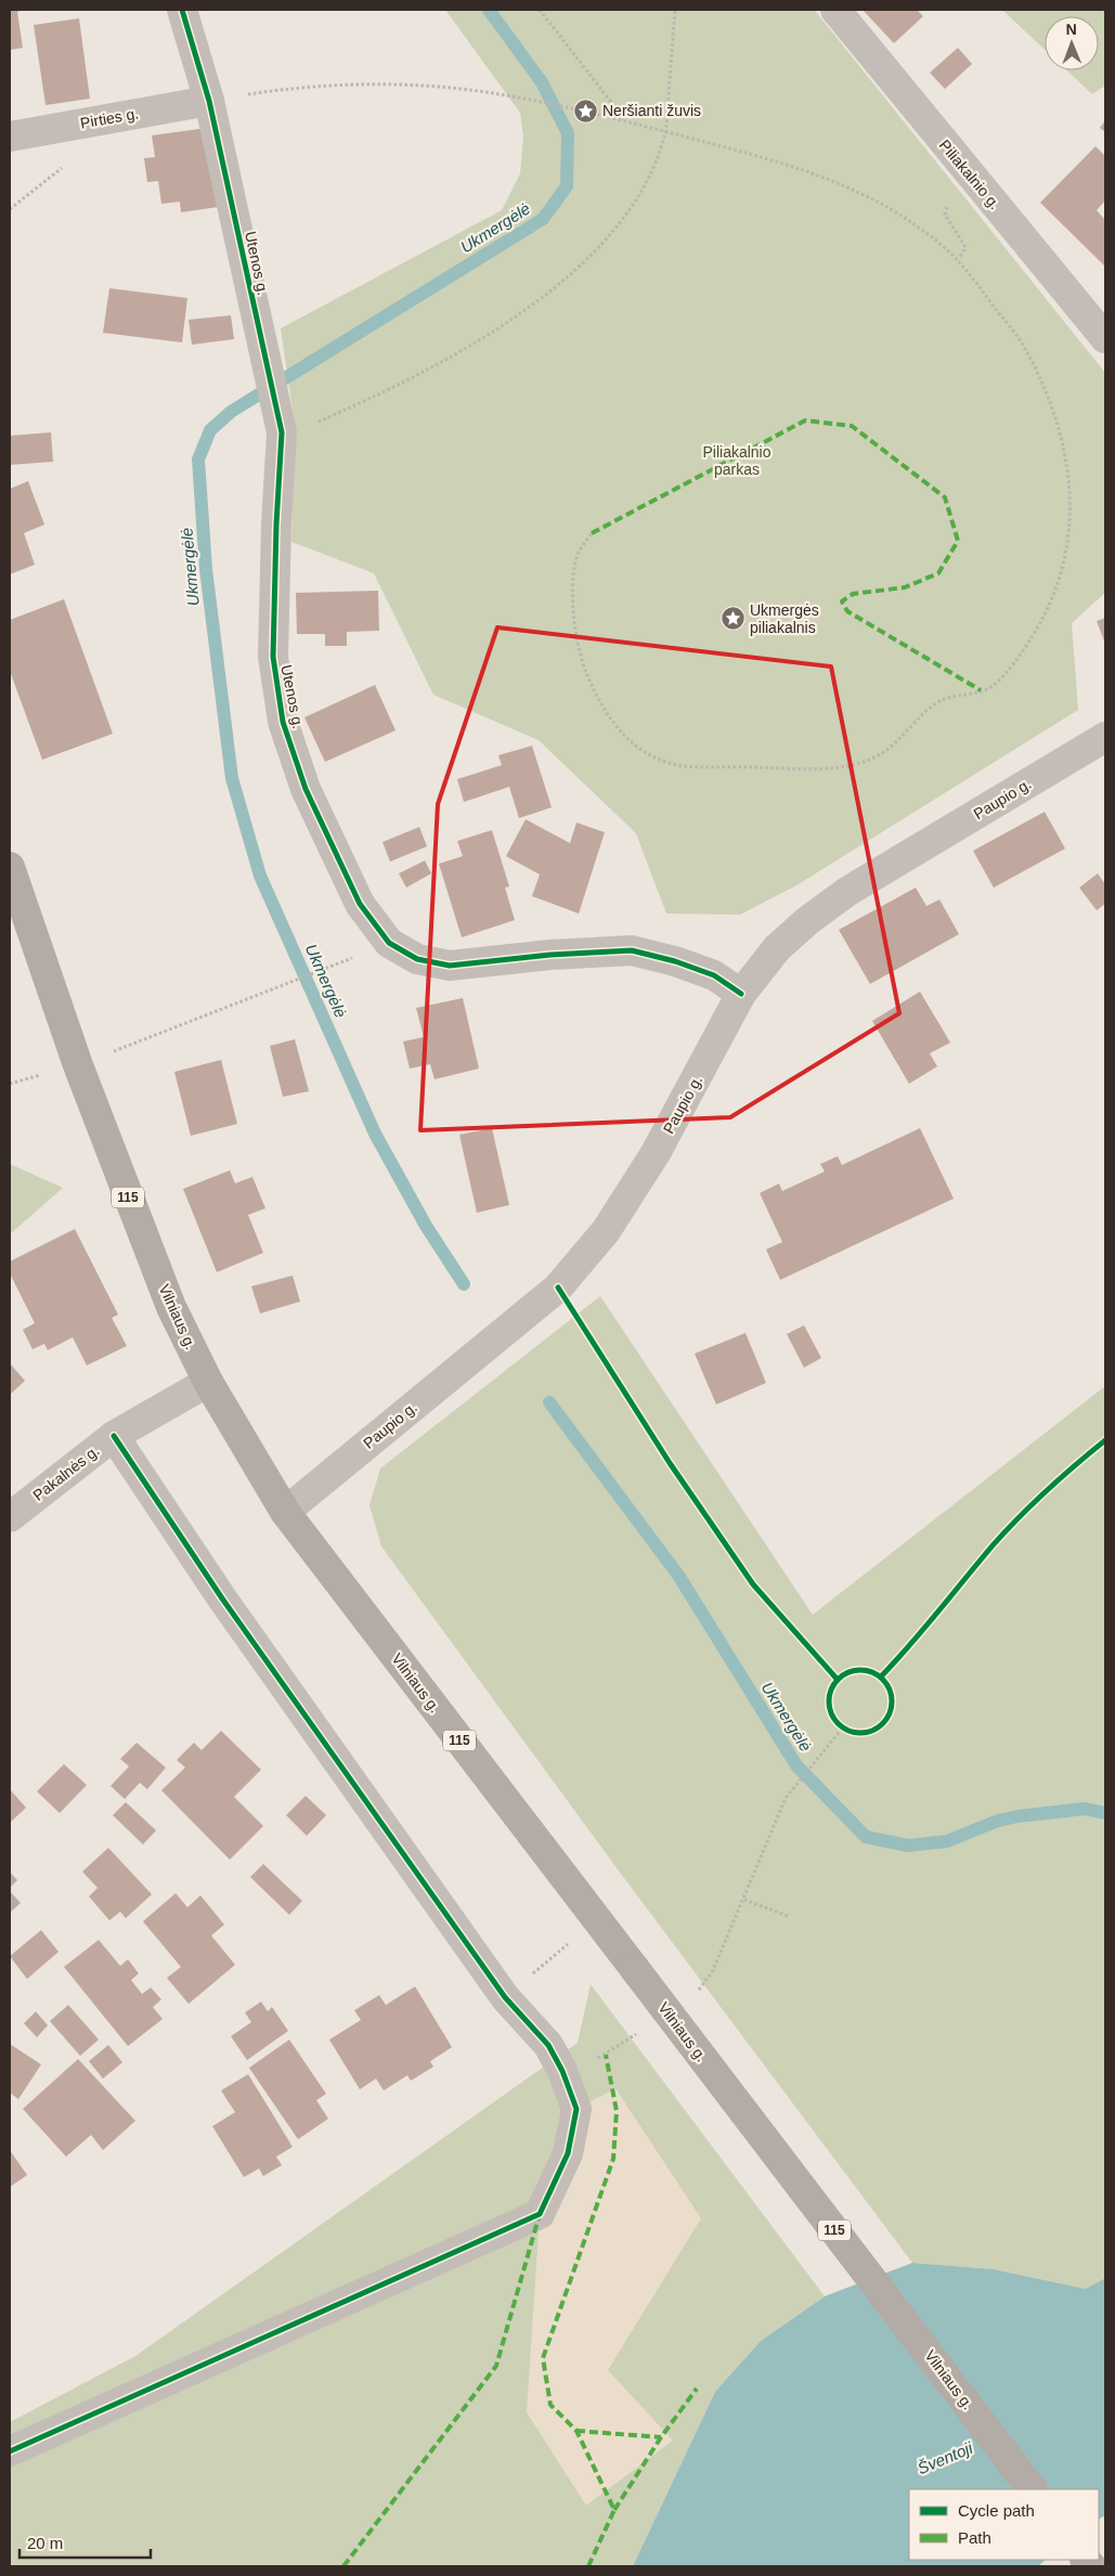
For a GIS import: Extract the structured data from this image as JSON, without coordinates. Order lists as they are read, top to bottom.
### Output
{
  "streets": {
    "main road": ["115", "Vilniaus g."],
    "street": [
      "Pirties g.",
      "Piliakalnio g.",
      "Utenos g.",
      "Paupio g.",
      "Pakalnės g."
    ]
  },
  "crossings": [
    ["Pirties g.", "Utenos g."],
    ["Utenos g.", "Paupio g."],
    ["Paupio g.", "Vilniaus g."],
    ["Vilniaus g.", "Pakalnės g."]
  ],
  "water": ["Ukmergėlė", "Šventoji"],
  "parks": ["Piliakalnio parkas"],
  "places": {
    "place": ["Neršianti žuvis", "Ukmergės piliakalnis"]
  },
  "legend": ["Cycle path", "Path"],
  "scale_bar": "20 m",
  "north": "top"
}
